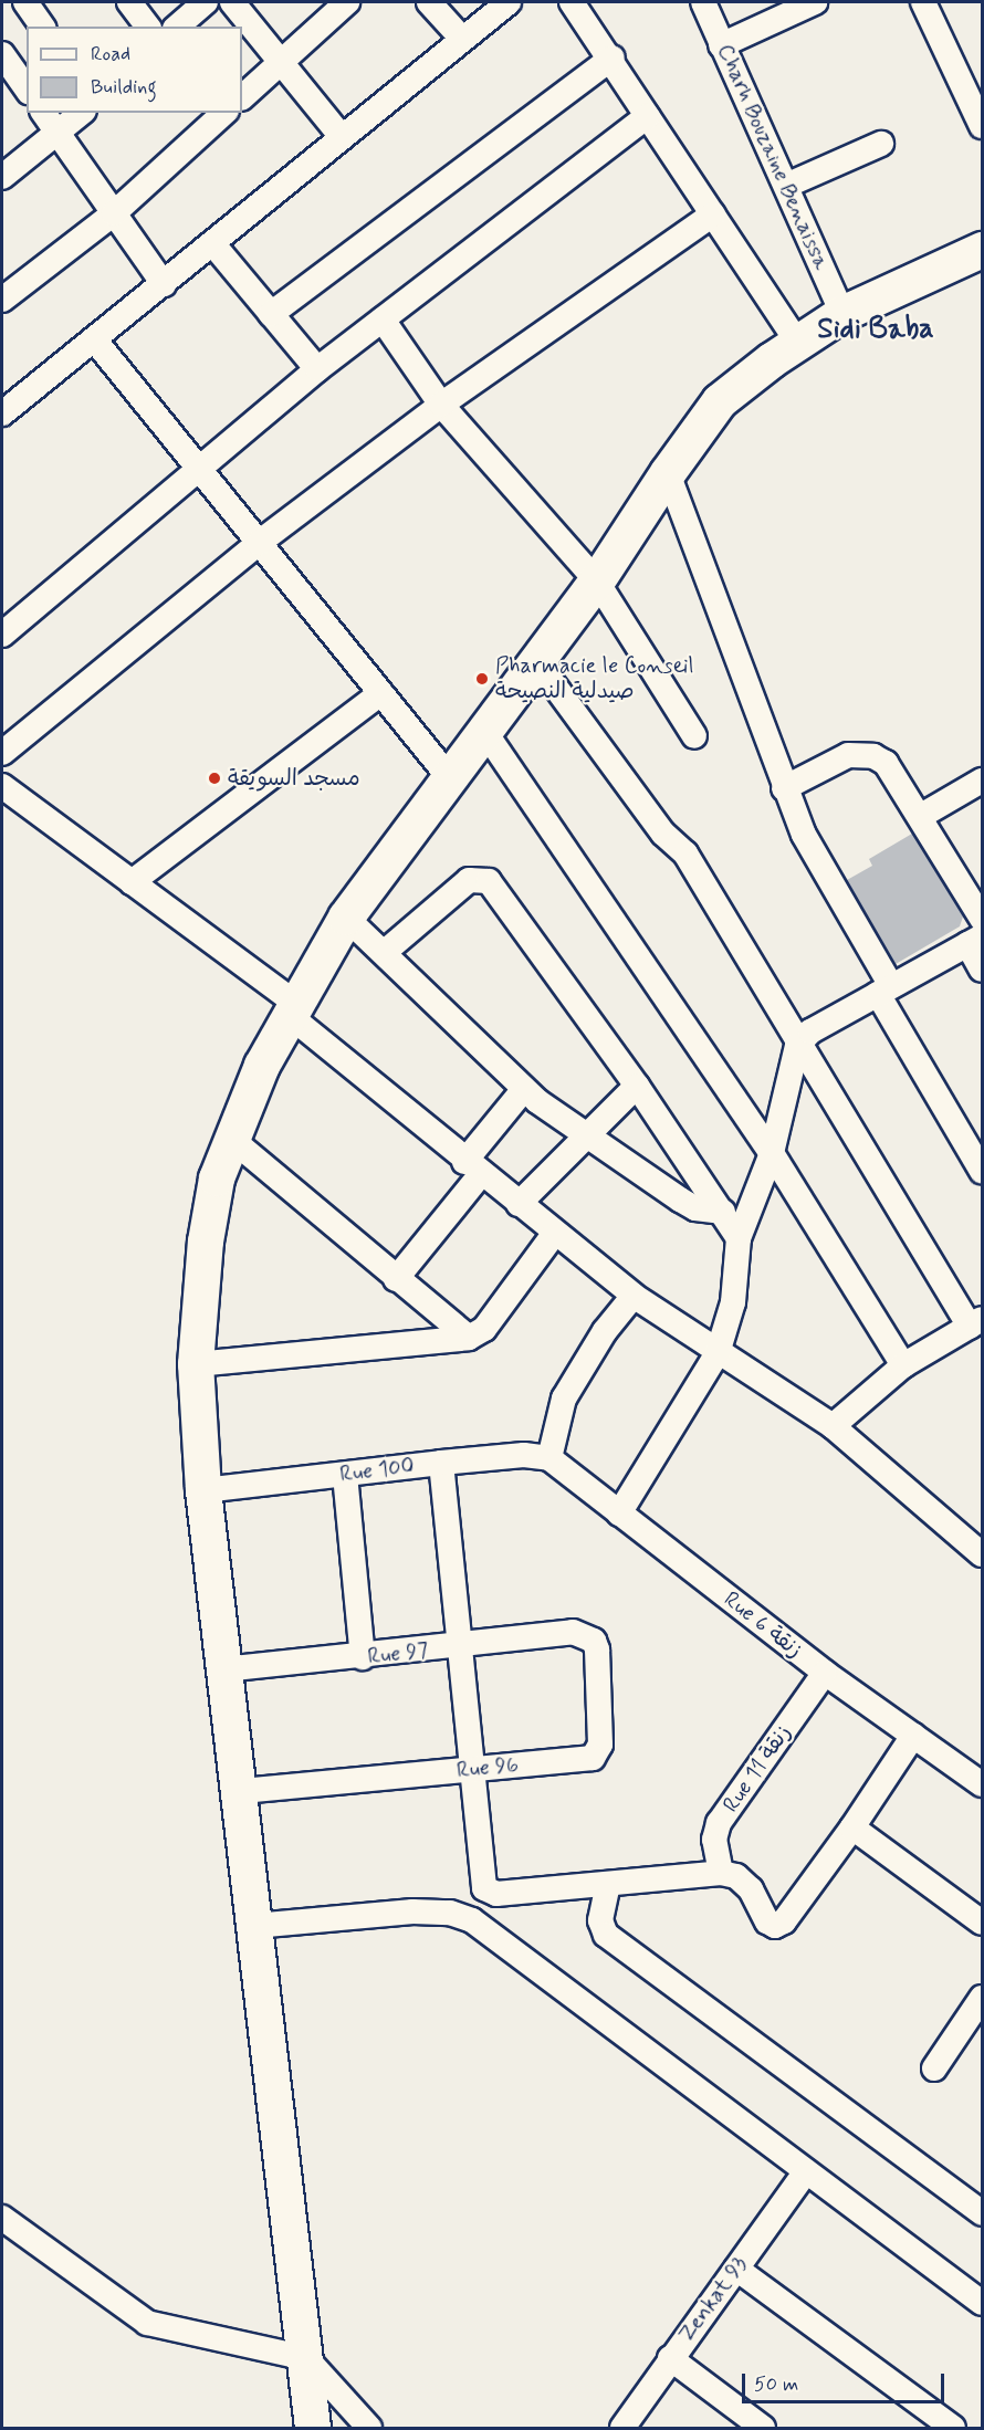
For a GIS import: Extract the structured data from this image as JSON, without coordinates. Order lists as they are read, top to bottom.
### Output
{
  "streets": {
    "street": [
      "Charh Bouzaine Benaissa",
      "Rue 100",
      "Rue 6 زنقة",
      "Rue 97",
      "Rue 96",
      "Rue 11 زنقة",
      "Zenkat 93"
    ]
  },
  "crossings": [
    ["Rue 100", "Rue 6 زنقة"],
    ["Rue 6 زنقة", "Rue 11 زنقة"],
    ["Rue 97", "Rue 96"]
  ],
  "districts": ["Sidi Baba"],
  "places": ["Pharmacie le Conseil صيدلية النصيحة", "مسجد السويقة"],
  "legend": ["Road", "Building"],
  "scale_bar": "50 m"
}
